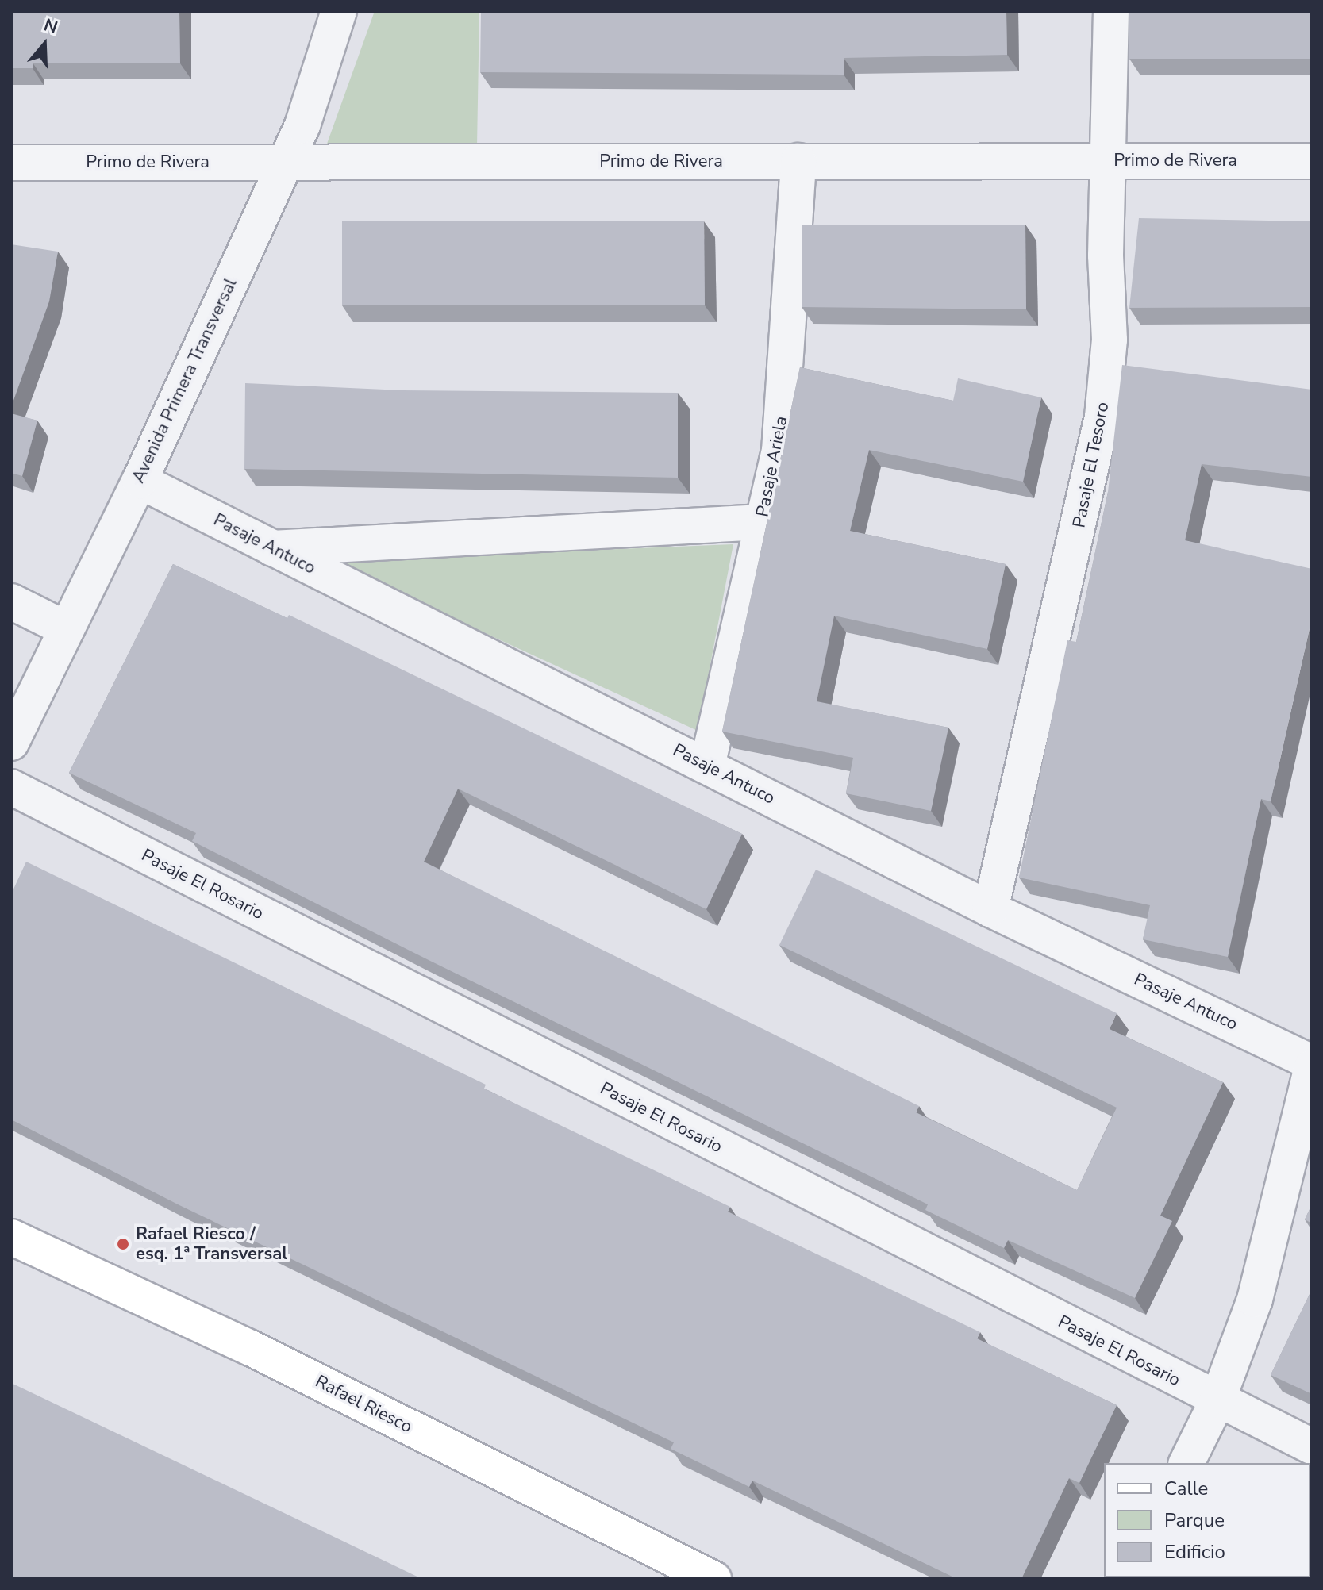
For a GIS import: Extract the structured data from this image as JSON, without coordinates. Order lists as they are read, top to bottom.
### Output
{
  "streets": {
    "main road": ["Rafael Riesco"],
    "street": [
      "Primo de Rivera",
      "Avenida Primera Transversal",
      "Pasaje El Tesoro",
      "Pasaje Ariela",
      "Pasaje Antuco",
      "Pasaje El Rosario"
    ]
  },
  "crossings": [
    ["Primo de Rivera", "Avenida Primera Transversal"],
    ["Primo de Rivera", "Pasaje El Tesoro"],
    ["Primo de Rivera", "Pasaje Ariela"],
    ["Avenida Primera Transversal", "Pasaje Antuco"],
    ["Pasaje El Tesoro", "Pasaje Antuco"],
    ["Pasaje Ariela", "Pasaje Antuco"]
  ],
  "places": ["Rafael Riesco / esq. 1ª Transversal"],
  "legend": ["Calle", "Parque", "Edificio"],
  "north": "top"
}
